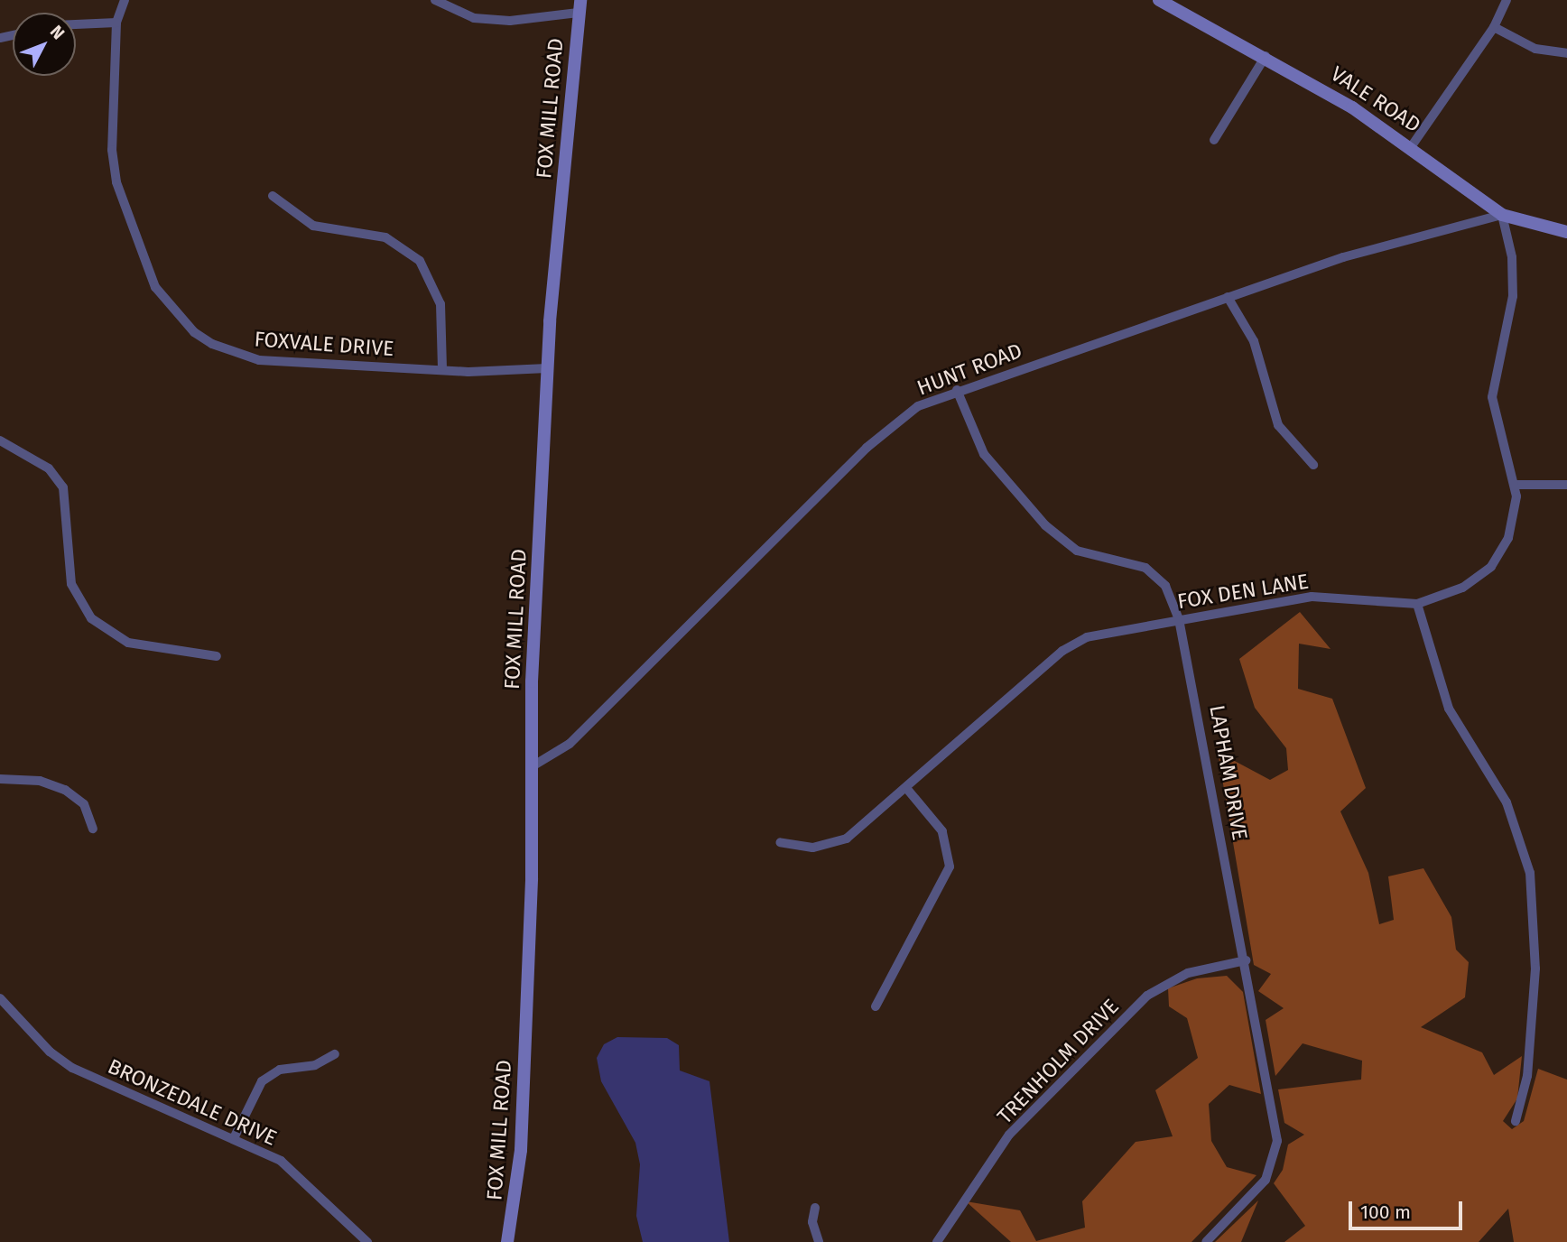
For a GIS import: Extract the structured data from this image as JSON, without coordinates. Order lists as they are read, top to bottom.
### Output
{
  "streets": {
    "main road": ["VALE ROAD", "FOX MILL ROAD"],
    "street": [
      "FOXVALE DRIVE",
      "HUNT ROAD",
      "FOX DEN LANE",
      "LAPHAM DRIVE",
      "TRENHOLM DRIVE",
      "BRONZEDALE DRIVE"
    ]
  },
  "crossings": [
    ["VALE ROAD", "HUNT ROAD"],
    ["VALE ROAD", "FOX DEN LANE"],
    ["FOX MILL ROAD", "FOXVALE DRIVE"],
    ["FOX MILL ROAD", "HUNT ROAD"],
    ["HUNT ROAD", "FOX DEN LANE"],
    ["HUNT ROAD", "LAPHAM DRIVE"],
    ["FOX DEN LANE", "LAPHAM DRIVE"],
    ["LAPHAM DRIVE", "TRENHOLM DRIVE"]
  ],
  "scale_bar": "100 m",
  "north": "top right"
}
